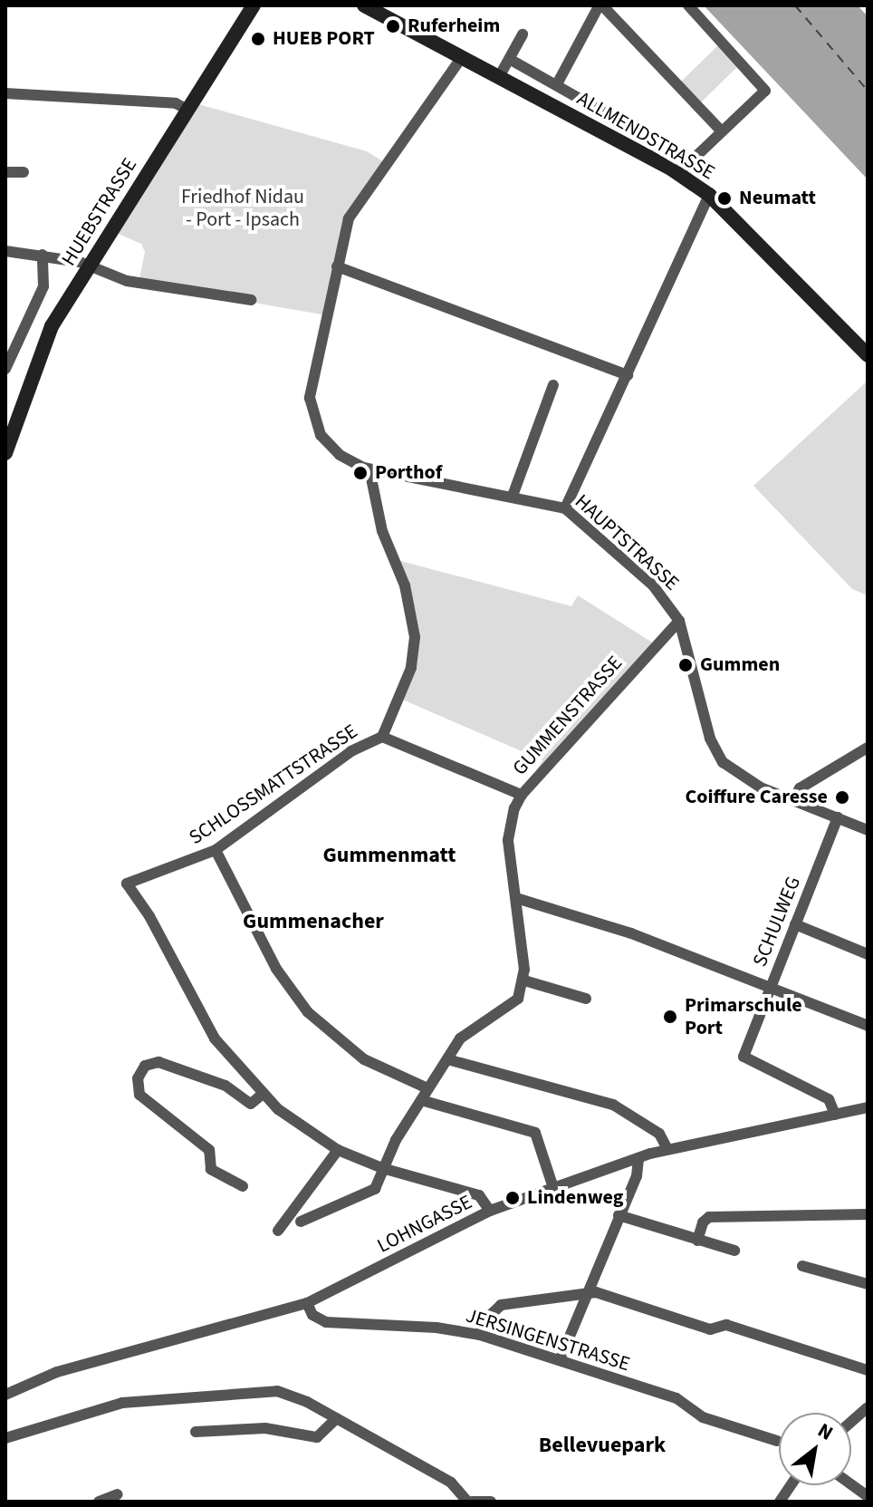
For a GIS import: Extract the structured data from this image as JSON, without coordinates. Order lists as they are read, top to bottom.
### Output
{
  "streets": {
    "main road": ["ALLMENDSTRASSE", "HUEBSTRASSE"],
    "street": [
      "HAUPTSTRASSE",
      "GUMMENSTRASSE",
      "SCHLOSSMATTSTRASSE",
      "SCHULWEG",
      "LOHNGASSE",
      "JERSINGENSTRASSE"
    ]
  },
  "crossings": [
    ["ALLMENDSTRASSE", "HAUPTSTRASSE"],
    ["HAUPTSTRASSE", "GUMMENSTRASSE"],
    ["HAUPTSTRASSE", "SCHLOSSMATTSTRASSE"],
    ["HAUPTSTRASSE", "SCHULWEG"],
    ["SCHULWEG", "LOHNGASSE"],
    ["LOHNGASSE", "JERSINGENSTRASSE"]
  ],
  "districts": ["Gummenmatt", "Gummenacher", "Bellevuepark"],
  "parks": ["Friedhof Nidau - Port - Ipsach"],
  "places": [
    "Ruferheim",
    "HUEB PORT",
    "Neumatt",
    "Porthof",
    "Gummen",
    "Coiffure Caresse",
    "Primarschule Port",
    "Lindenweg"
  ],
  "north": "top right"
}
